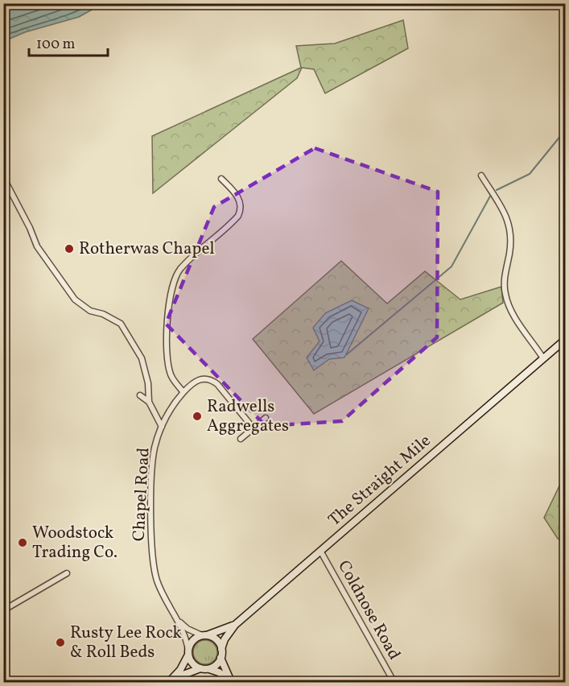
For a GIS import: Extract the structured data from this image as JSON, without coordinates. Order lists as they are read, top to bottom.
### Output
{
  "streets": {
    "main road": ["The Straight Mile"],
    "street": ["Chapel Road", "Coldnose Road"]
  },
  "crossings": [
    ["The Straight Mile", "Chapel Road"],
    ["The Straight Mile", "Coldnose Road"]
  ],
  "places": [
    "Rotherwas Chapel",
    "Radwells Aggregates",
    "Woodstock Trading Co.",
    "Rusty Lee Rock & Roll Beds"
  ],
  "scale_bar": "100 m"
}
